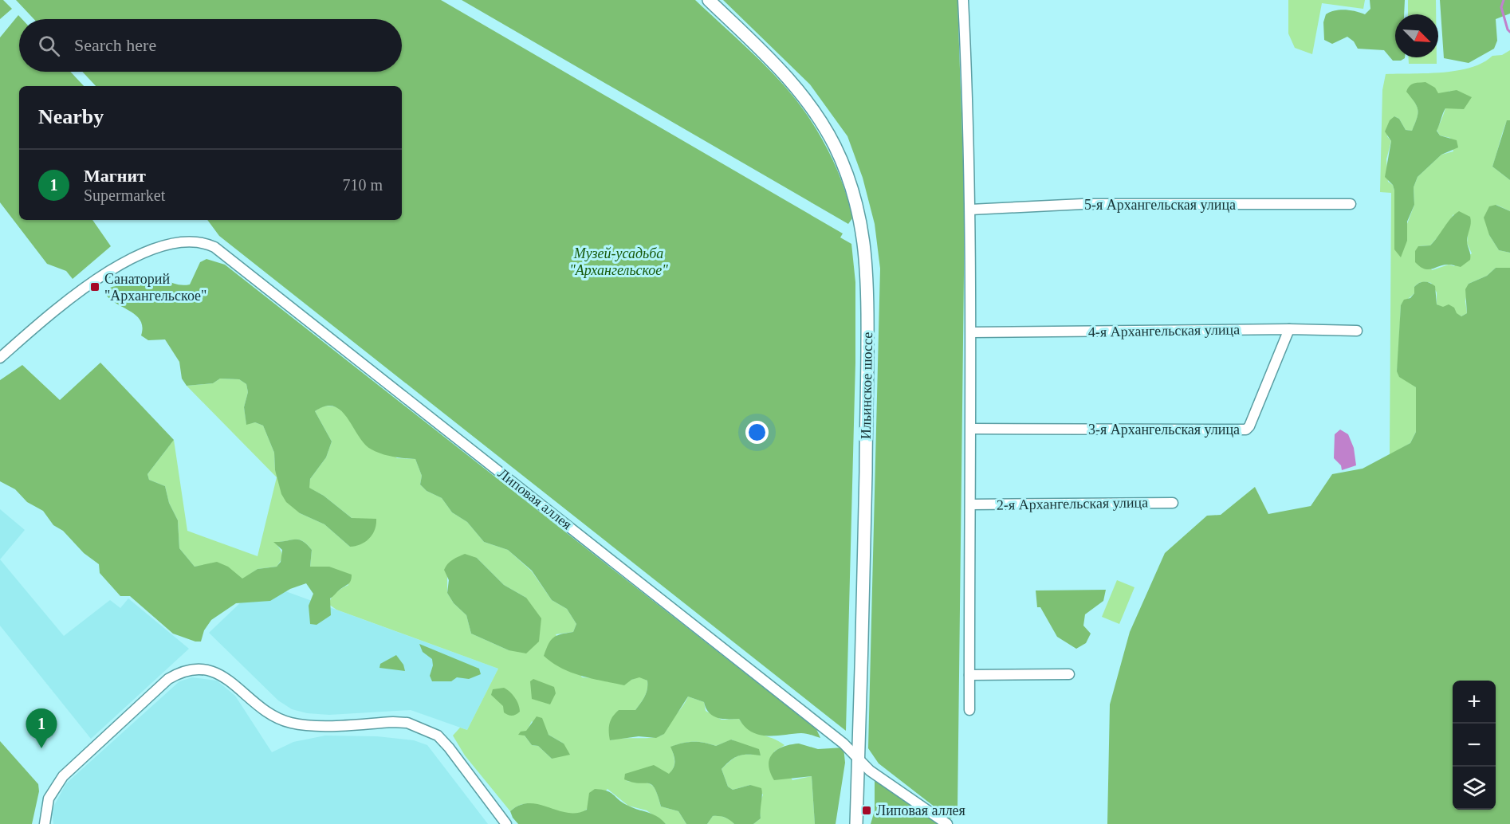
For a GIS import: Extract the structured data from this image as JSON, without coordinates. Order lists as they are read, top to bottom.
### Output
{
  "streets": {
    "main road": ["Ильинское шоссе"],
    "street": [
      "5-я Архангельская улица",
      "4-я Архангельская улица",
      "3-я Архангельская улица",
      "Липовая аллея",
      "2-я Архангельская улица"
    ]
  },
  "crossings": [
    ["4-я Архангельская улица", "3-я Архангельская улица"],
    ["Ильинское шоссе", "Липовая аллея"]
  ],
  "parks": ["Музей-усадьба \"Архангельское\""],
  "places": {
    "transit": ["Санаторий \"Архангельское\"", "Липовая аллея"]
  },
  "north": "bottom right",
  "page": {
    "search": "Search here",
    "heading": "Nearby",
    "list": [
      {
        "mark": "1",
        "name": "Магнит",
        "note": "Supermarket",
        "value": "710 m"
      }
    ],
    "map_buttons": ["+", "−"],
    "pins": "1"
  }
}
